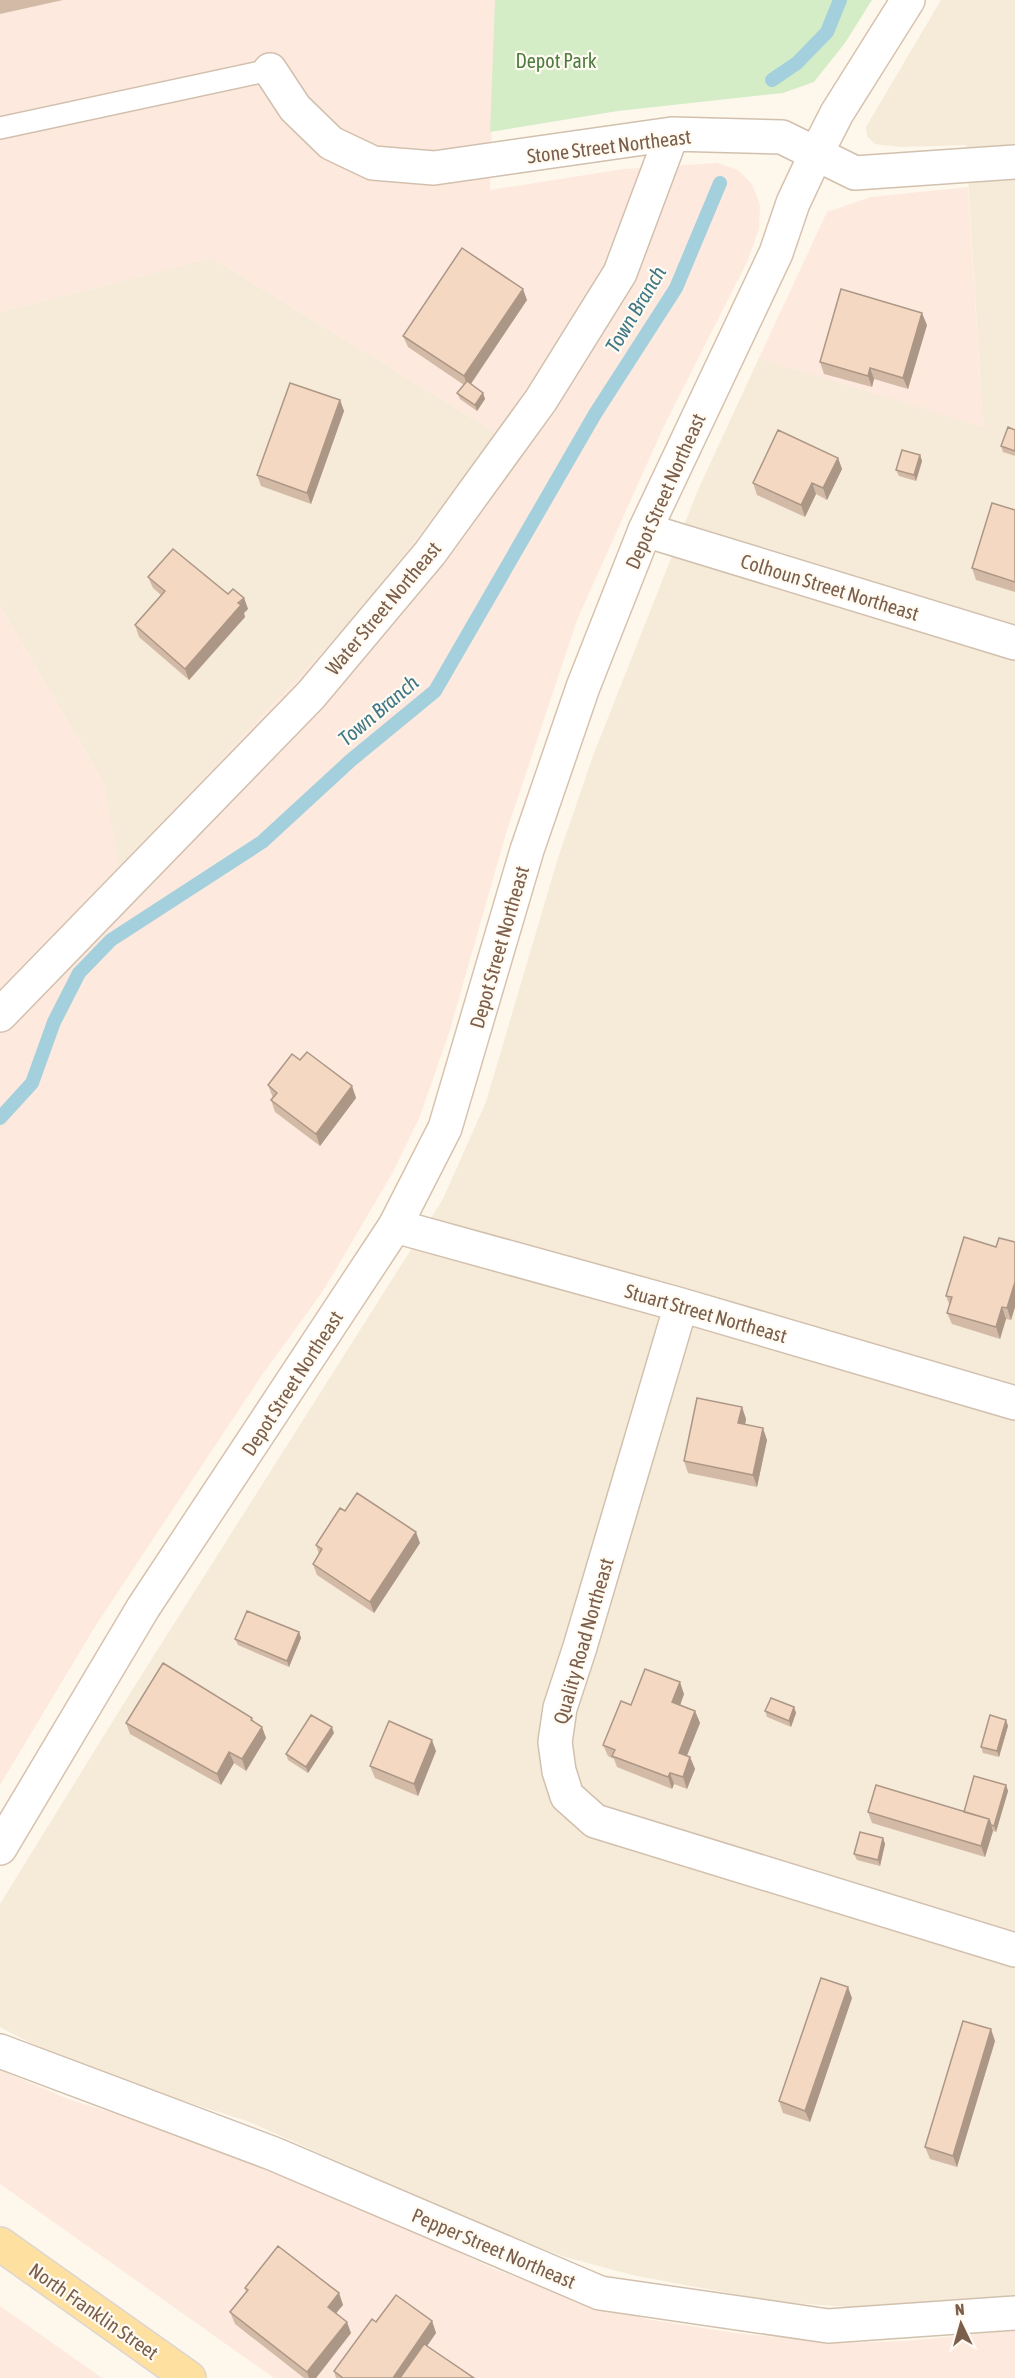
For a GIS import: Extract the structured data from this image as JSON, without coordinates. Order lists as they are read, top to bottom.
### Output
{
  "streets": {
    "main road": ["North Franklin Street"],
    "street": [
      "Stone Street Northeast",
      "Depot Street Northeast",
      "Colhoun Street Northeast",
      "Water Street Northeast",
      "Stuart Street Northeast",
      "Quality Road Northeast",
      "Pepper Street Northeast"
    ]
  },
  "crossings": [
    ["Stone Street Northeast", "Depot Street Northeast"],
    ["Stone Street Northeast", "Water Street Northeast"],
    ["Depot Street Northeast", "Colhoun Street Northeast"],
    ["Depot Street Northeast", "Stuart Street Northeast"],
    ["Stuart Street Northeast", "Quality Road Northeast"]
  ],
  "water": ["Town Branch"],
  "parks": ["Depot Park"],
  "north": "top"
}
